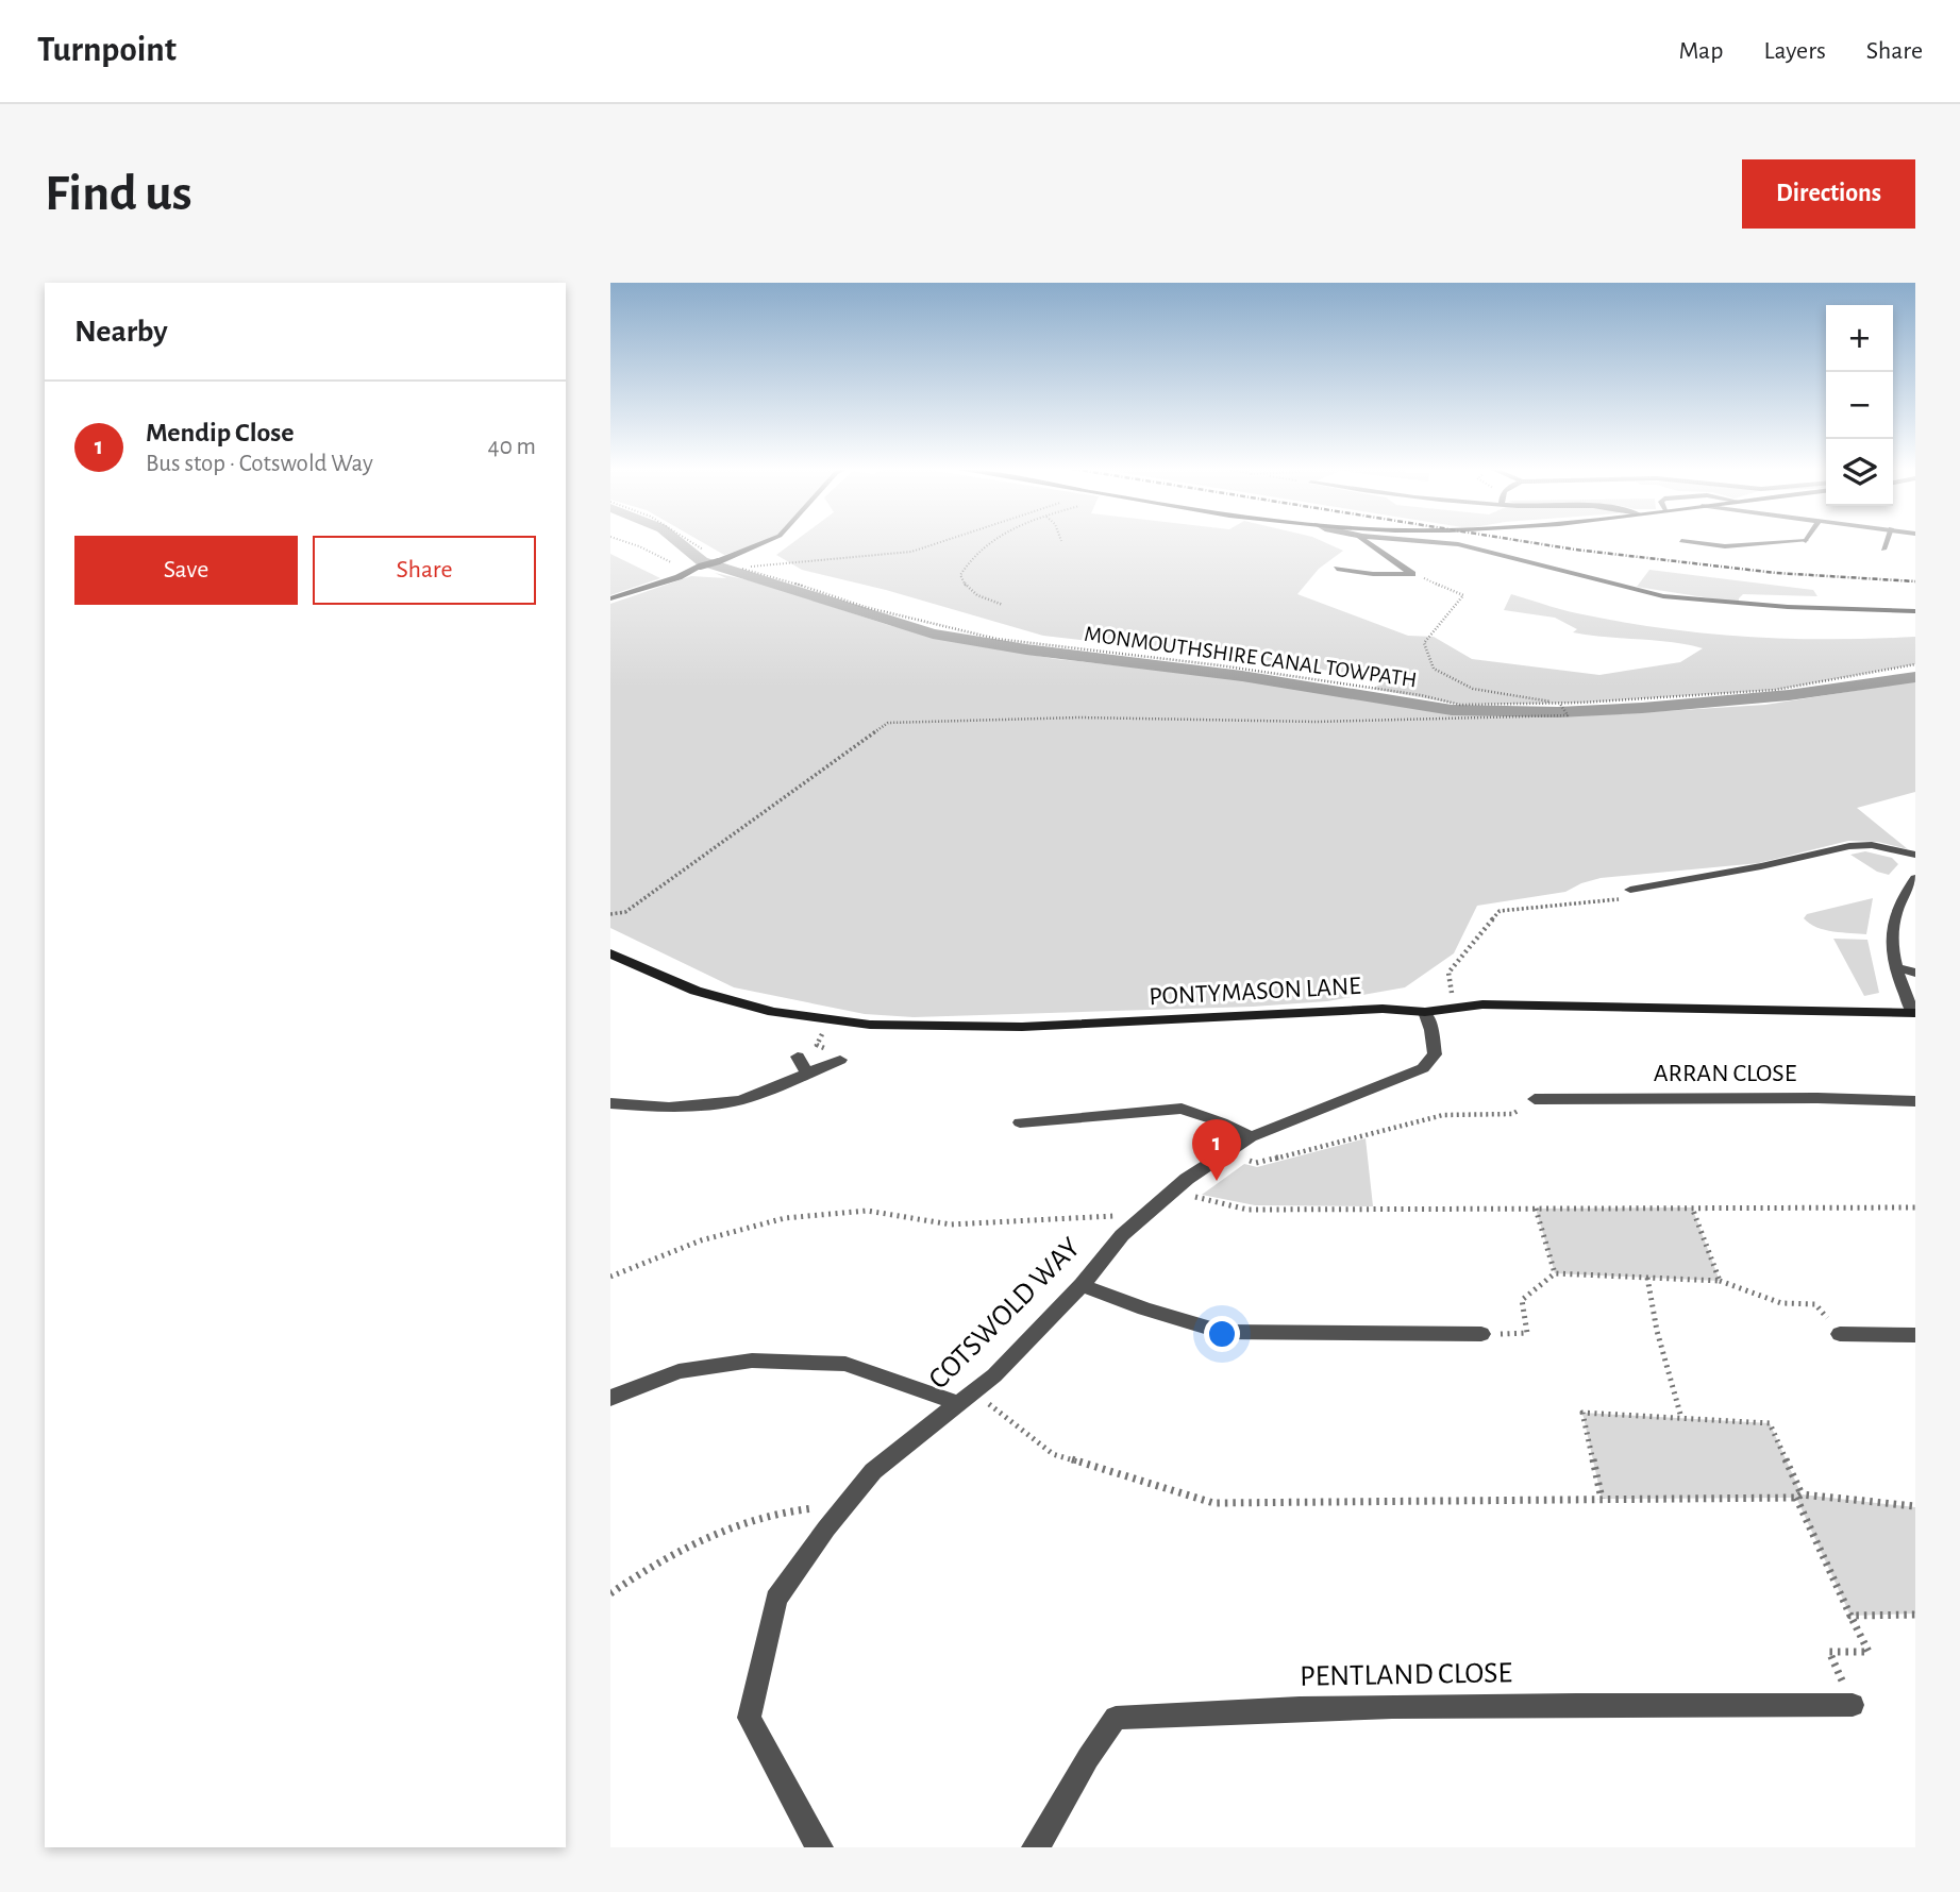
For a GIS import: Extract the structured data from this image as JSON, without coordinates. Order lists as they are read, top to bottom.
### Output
{
  "streets": {
    "main road": ["PONTYMASON LANE"],
    "street": ["ARRAN CLOSE", "COTSWOLD WAY", "PENTLAND CLOSE"],
    "path": ["MONMOUTHSHIRE CANAL TOWPATH"]
  },
  "crossings": [
    ["PONTYMASON LANE", "COTSWOLD WAY"]
  ],
  "page": {
    "header": "Turnpoint",
    "nav": ["Map", "Layers", "Share"],
    "buttons": [
      "Directions",
      ["Save", "Share"]
    ],
    "title": "Find us",
    "heading": "Nearby",
    "map_buttons": ["+", "−"],
    "list": [
      {
        "mark": "1",
        "name": "Mendip Close",
        "note": "Bus stop · Cotswold Way",
        "value": "40 m"
      }
    ],
    "pins": "1"
  }
}
